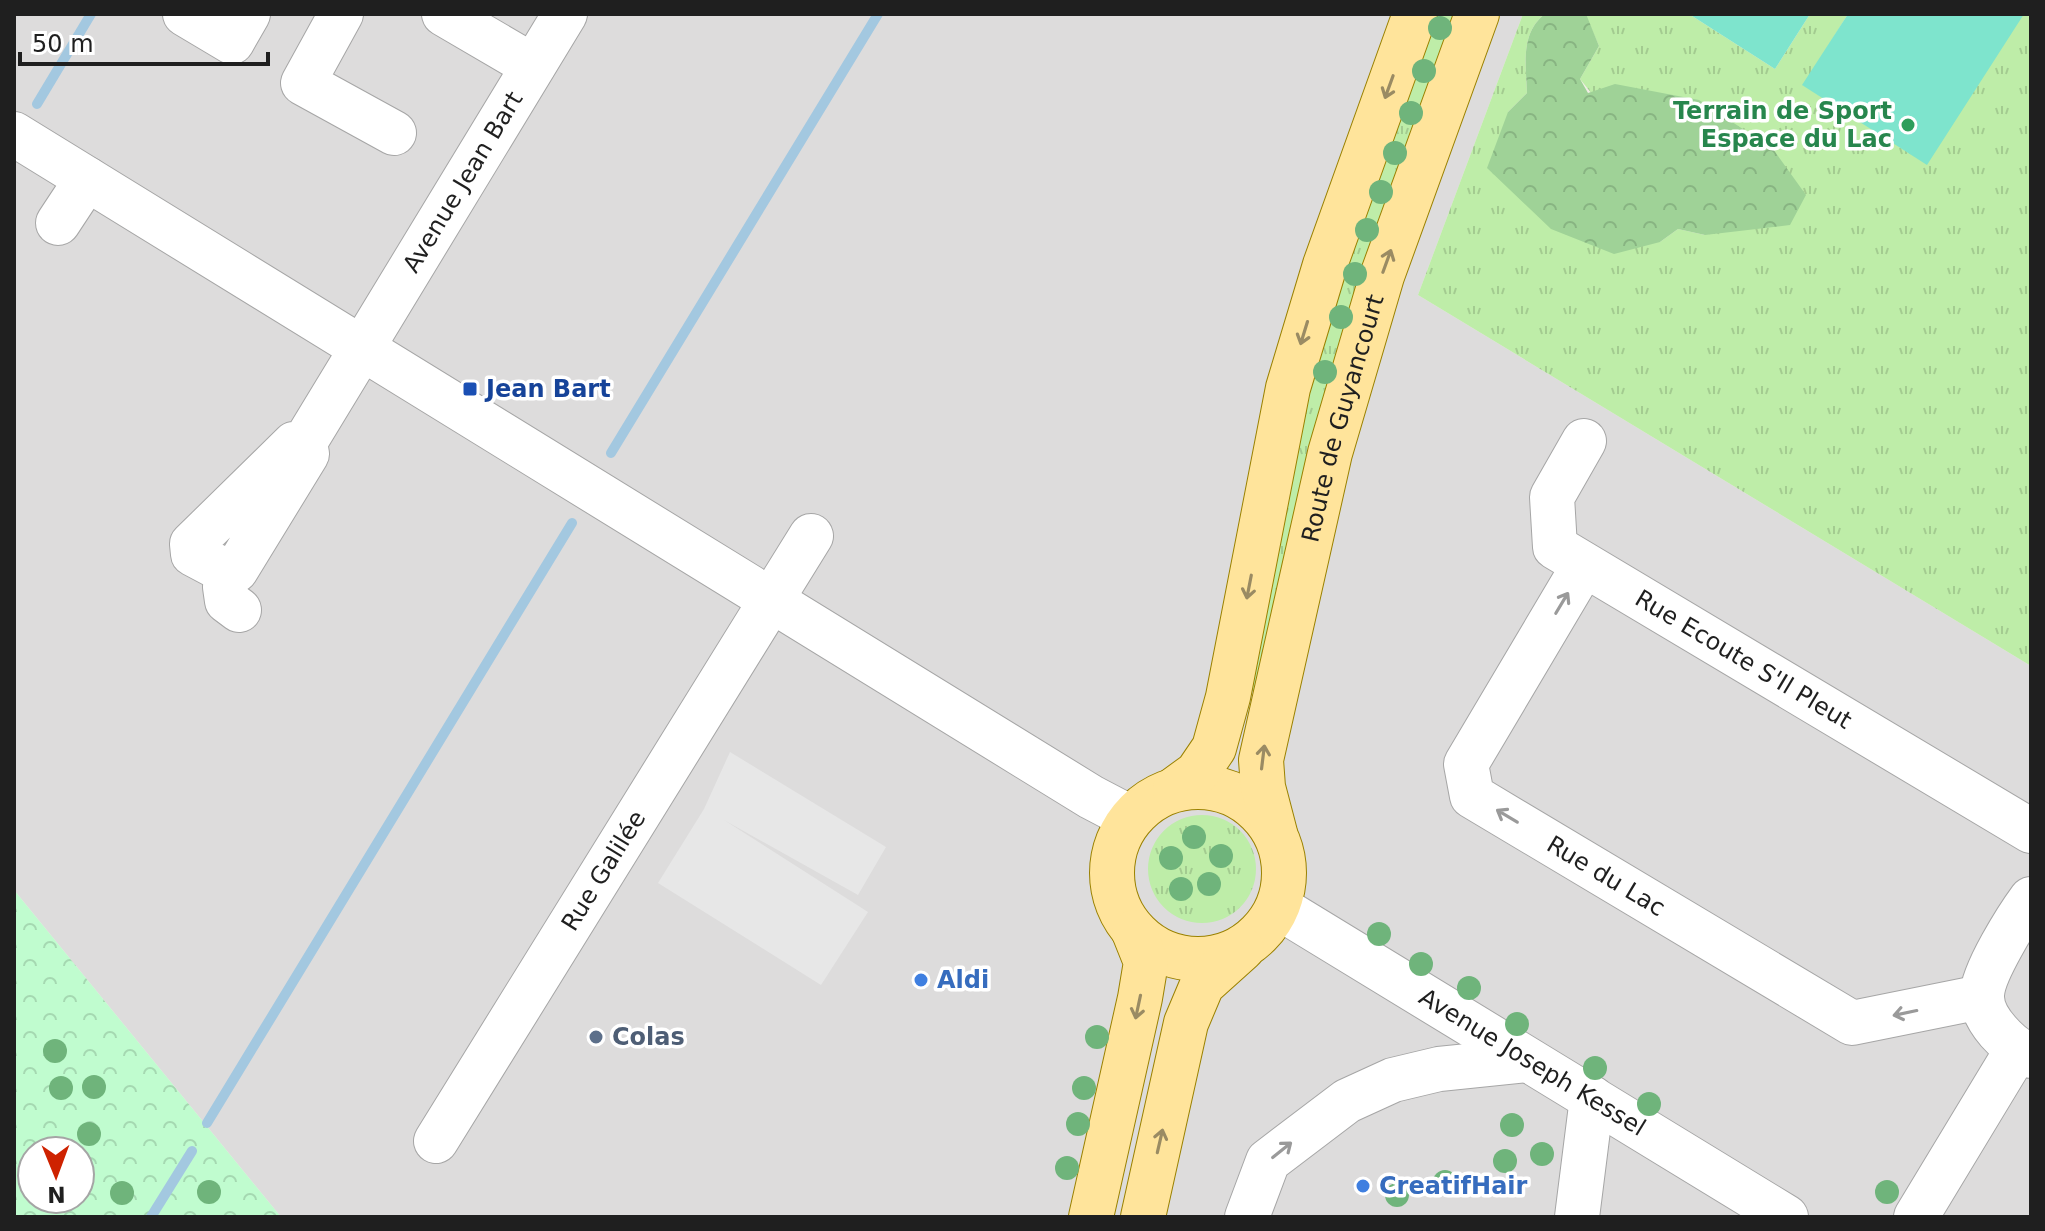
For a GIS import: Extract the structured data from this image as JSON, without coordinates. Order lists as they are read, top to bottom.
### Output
{
  "streets": {
    "main road": ["Route de Guyancourt"],
    "street": [
      "Avenue Jean Bart",
      "Rue Ecoute S'Il Pleut",
      "Rue Galilée",
      "Rue du Lac",
      "Avenue Joseph Kessel"
    ]
  },
  "crossings": [
    ["Route de Guyancourt", "Avenue Joseph Kessel"],
    ["Rue Ecoute S'Il Pleut", "Rue du Lac"]
  ],
  "places": {
    "other": [
      "Terrain de Sport Espace du Lac",
      "Aldi",
      "Colas",
      "CreatifHair"
    ],
    "transit": ["Jean Bart"]
  },
  "scale_bar": "50 m",
  "north": "bottom"
}
